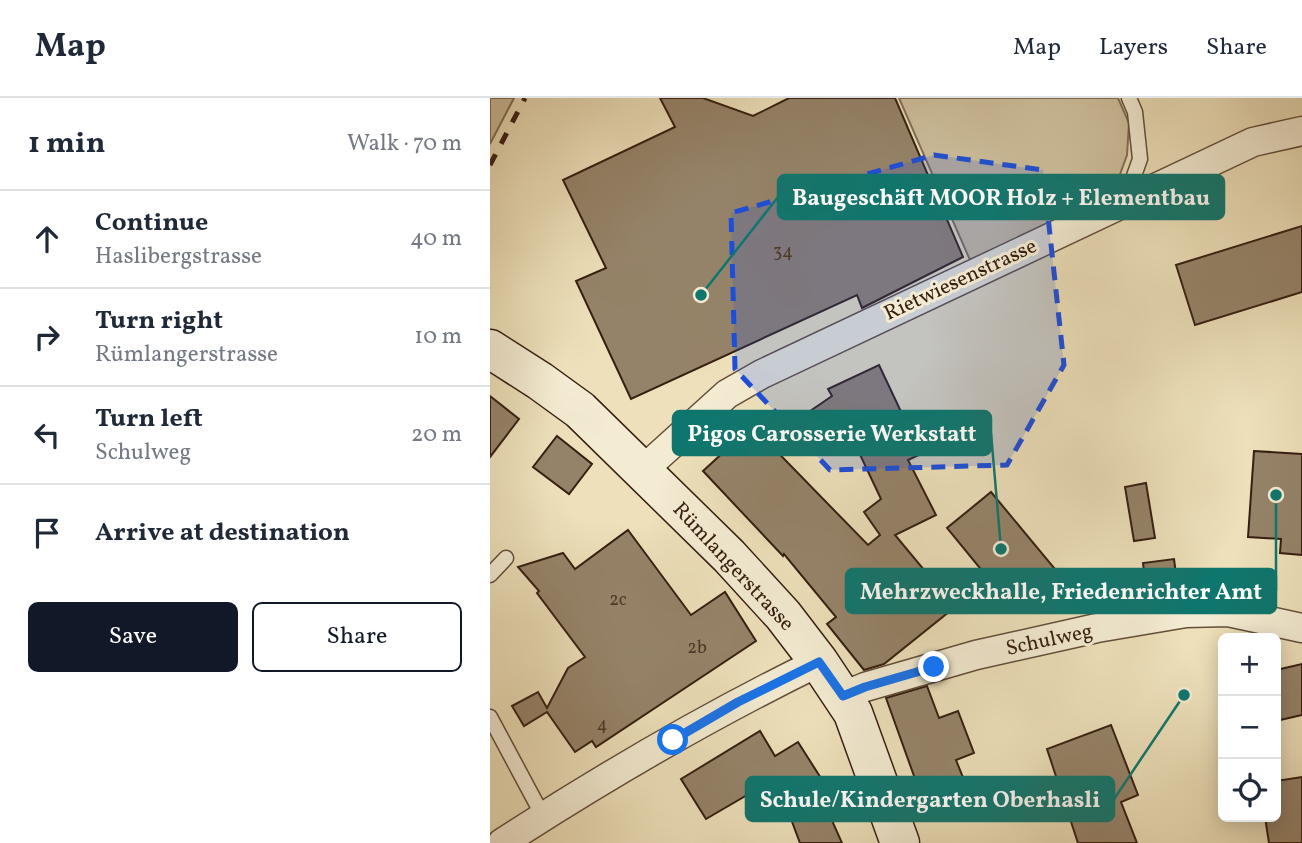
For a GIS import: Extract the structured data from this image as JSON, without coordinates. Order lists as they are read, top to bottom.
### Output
{
  "streets": {
    "street": ["Rietwiesenstrasse", "Rümlangerstrasse", "Schulweg"]
  },
  "crossings": [
    ["Rietwiesenstrasse", "Rümlangerstrasse"],
    ["Rümlangerstrasse", "Schulweg"]
  ],
  "places": [
    "Baugeschäft MOOR Holz + Elementbau",
    "Mehrzweckhalle, Friedenrichter Amt",
    "Pigos Carosserie Werkstatt",
    "Schule/Kindergarten Oberhasli"
  ],
  "house_numbers": [
    "34",
    "2c",
    "2b",
    "4"
  ],
  "page": {
    "header": "Map",
    "nav": ["Map", "Layers", "Share"],
    "heading": ["1 min", "Walk · 70 m"],
    "list": [
      ["Continue", "Haslibergstrasse", "40 m"],
      ["Turn right", "Rümlangerstrasse", "10 m"],
      ["Turn left", "Schulweg", "20 m"],
      "Arrive at destination"
    ],
    "buttons": ["Save", "Share"],
    "map_buttons": ["+", "−"]
  }
}
